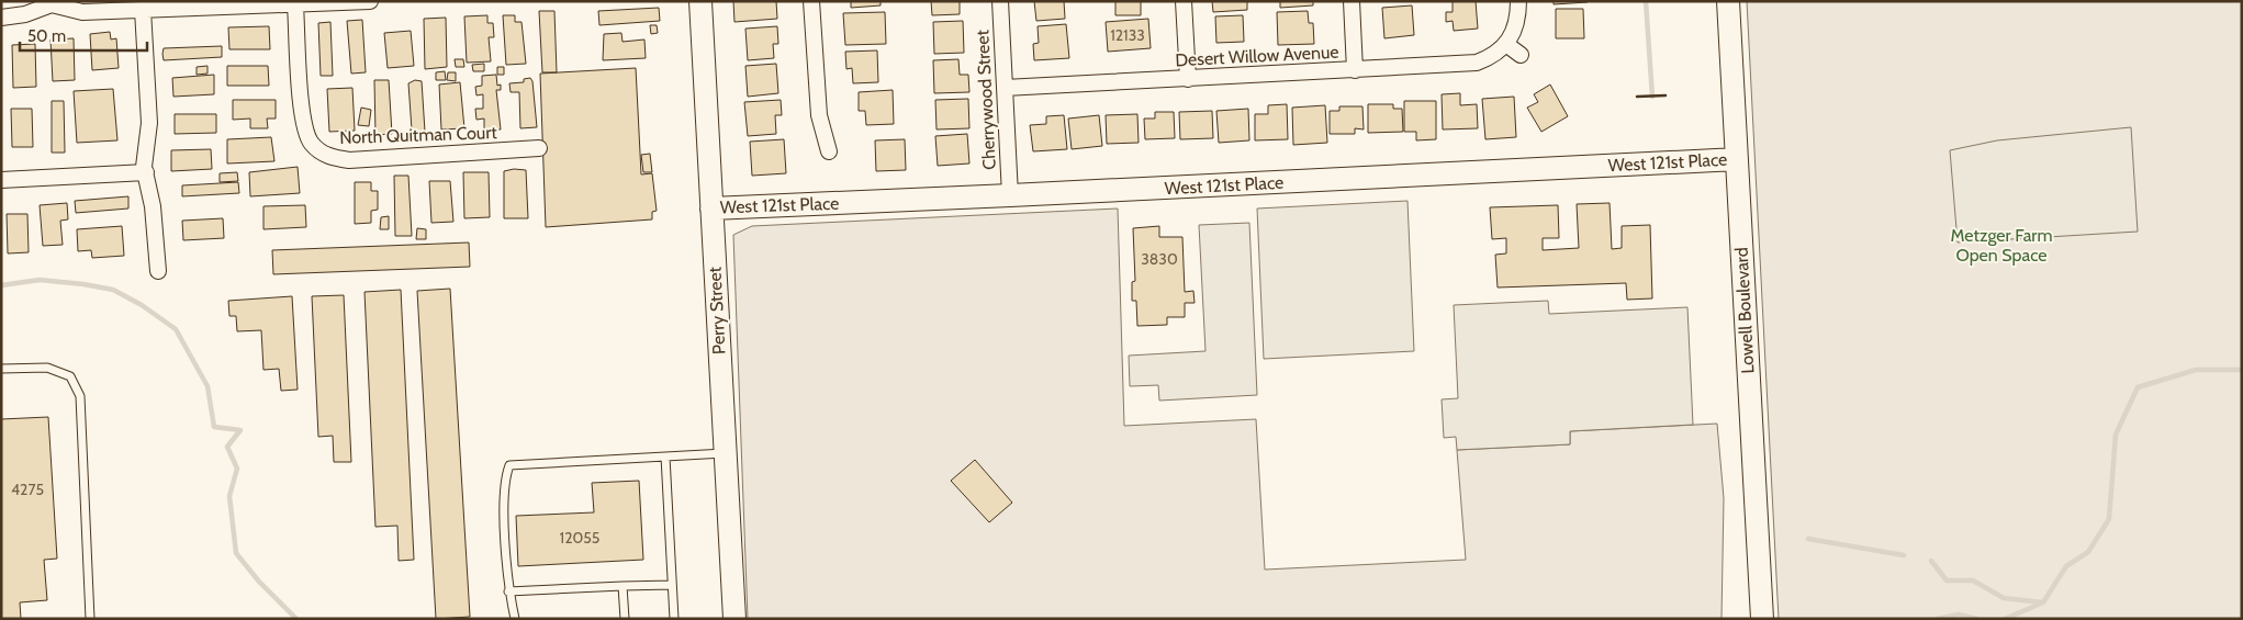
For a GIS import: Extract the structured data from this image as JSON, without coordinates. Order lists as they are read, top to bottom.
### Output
{
  "streets": {
    "street": [
      "Desert Willow Avenue",
      "Cherrywood Street",
      "North Quitman Court",
      "West 121st Place",
      "Perry Street",
      "Lowell Boulevard"
    ]
  },
  "crossings": [
    ["Desert Willow Avenue", "Cherrywood Street"],
    ["Cherrywood Street", "West 121st Place"],
    ["West 121st Place", "Perry Street"],
    ["West 121st Place", "Lowell Boulevard"]
  ],
  "parks": ["Metzger Farm Open Space"],
  "house_numbers": [
    "12133",
    "3830",
    "4275",
    "12055"
  ],
  "scale_bar": "50 m"
}
